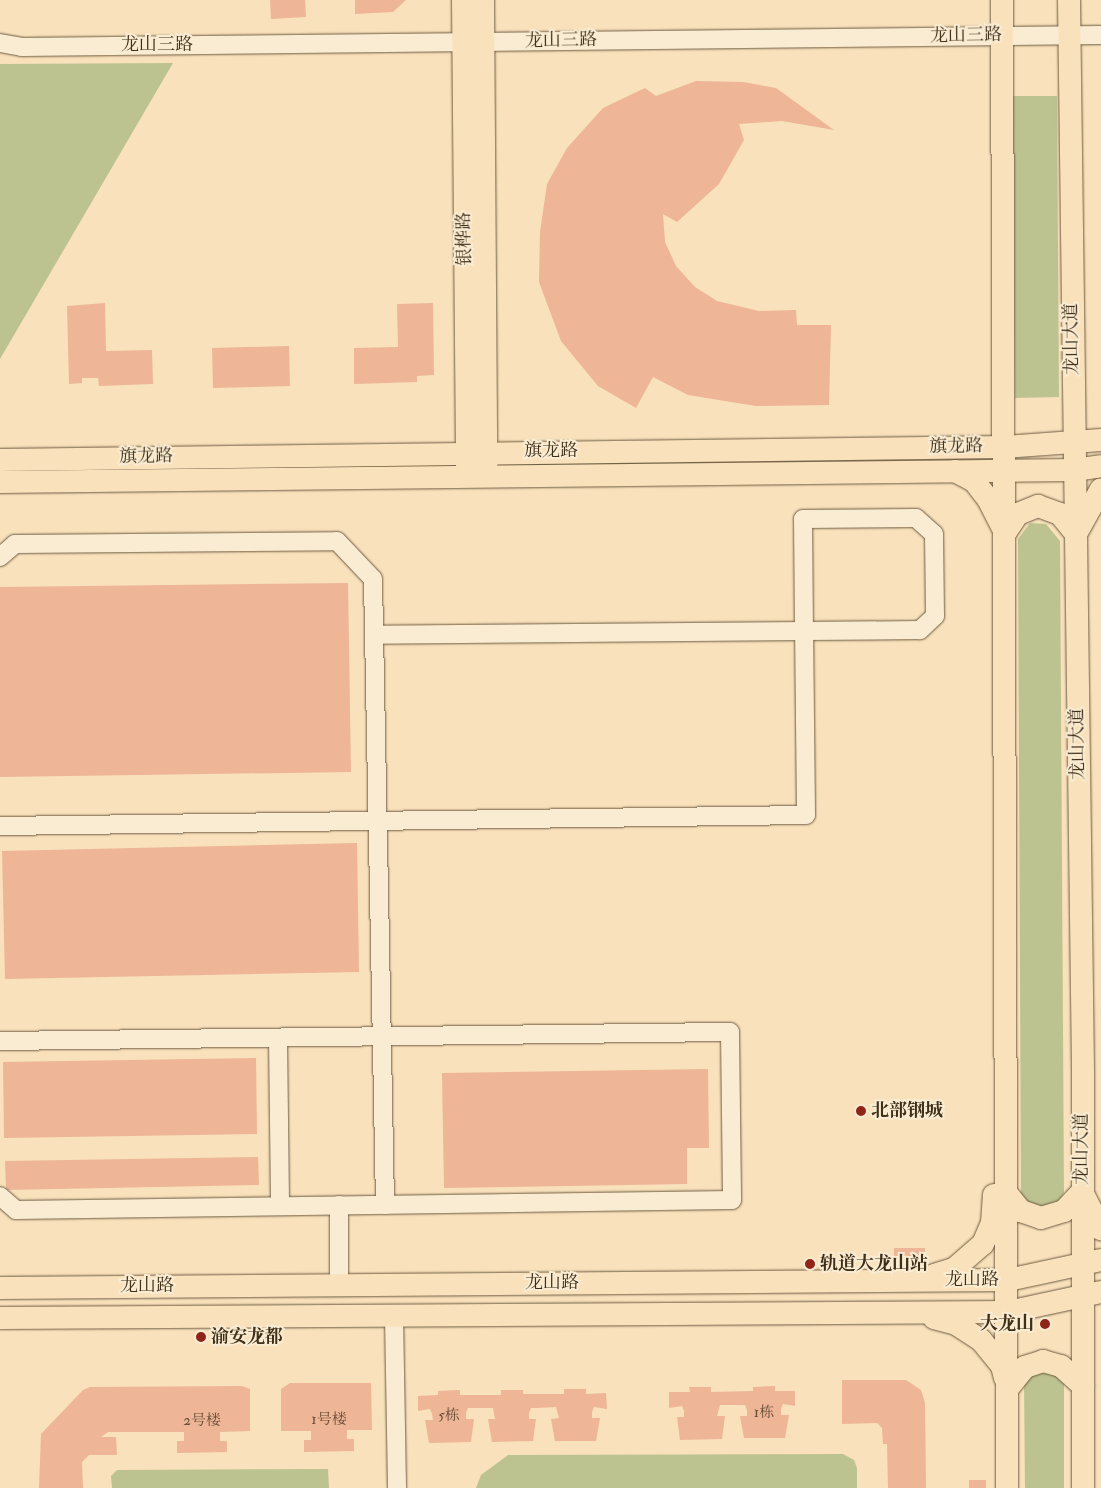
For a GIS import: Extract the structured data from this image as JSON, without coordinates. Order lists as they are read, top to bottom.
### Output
{
  "streets": {
    "main road": [
      "银桦路",
      "龙山大道",
      "旗龙路",
      "龙山路"
    ],
    "street": ["龙山三路"]
  },
  "crossings": [
    ["龙山三路", "银桦路"],
    ["龙山三路", "龙山大道"],
    ["银桦路", "旗龙路"],
    ["龙山大道", "旗龙路"],
    ["龙山大道", "龙山路"]
  ],
  "places": [
    "北部钢城",
    "轨道大龙山站",
    "大龙山",
    "渝安龙都"
  ],
  "house_numbers": [
    "1栋",
    "5栋",
    "1号楼",
    "2号楼"
  ]
}
